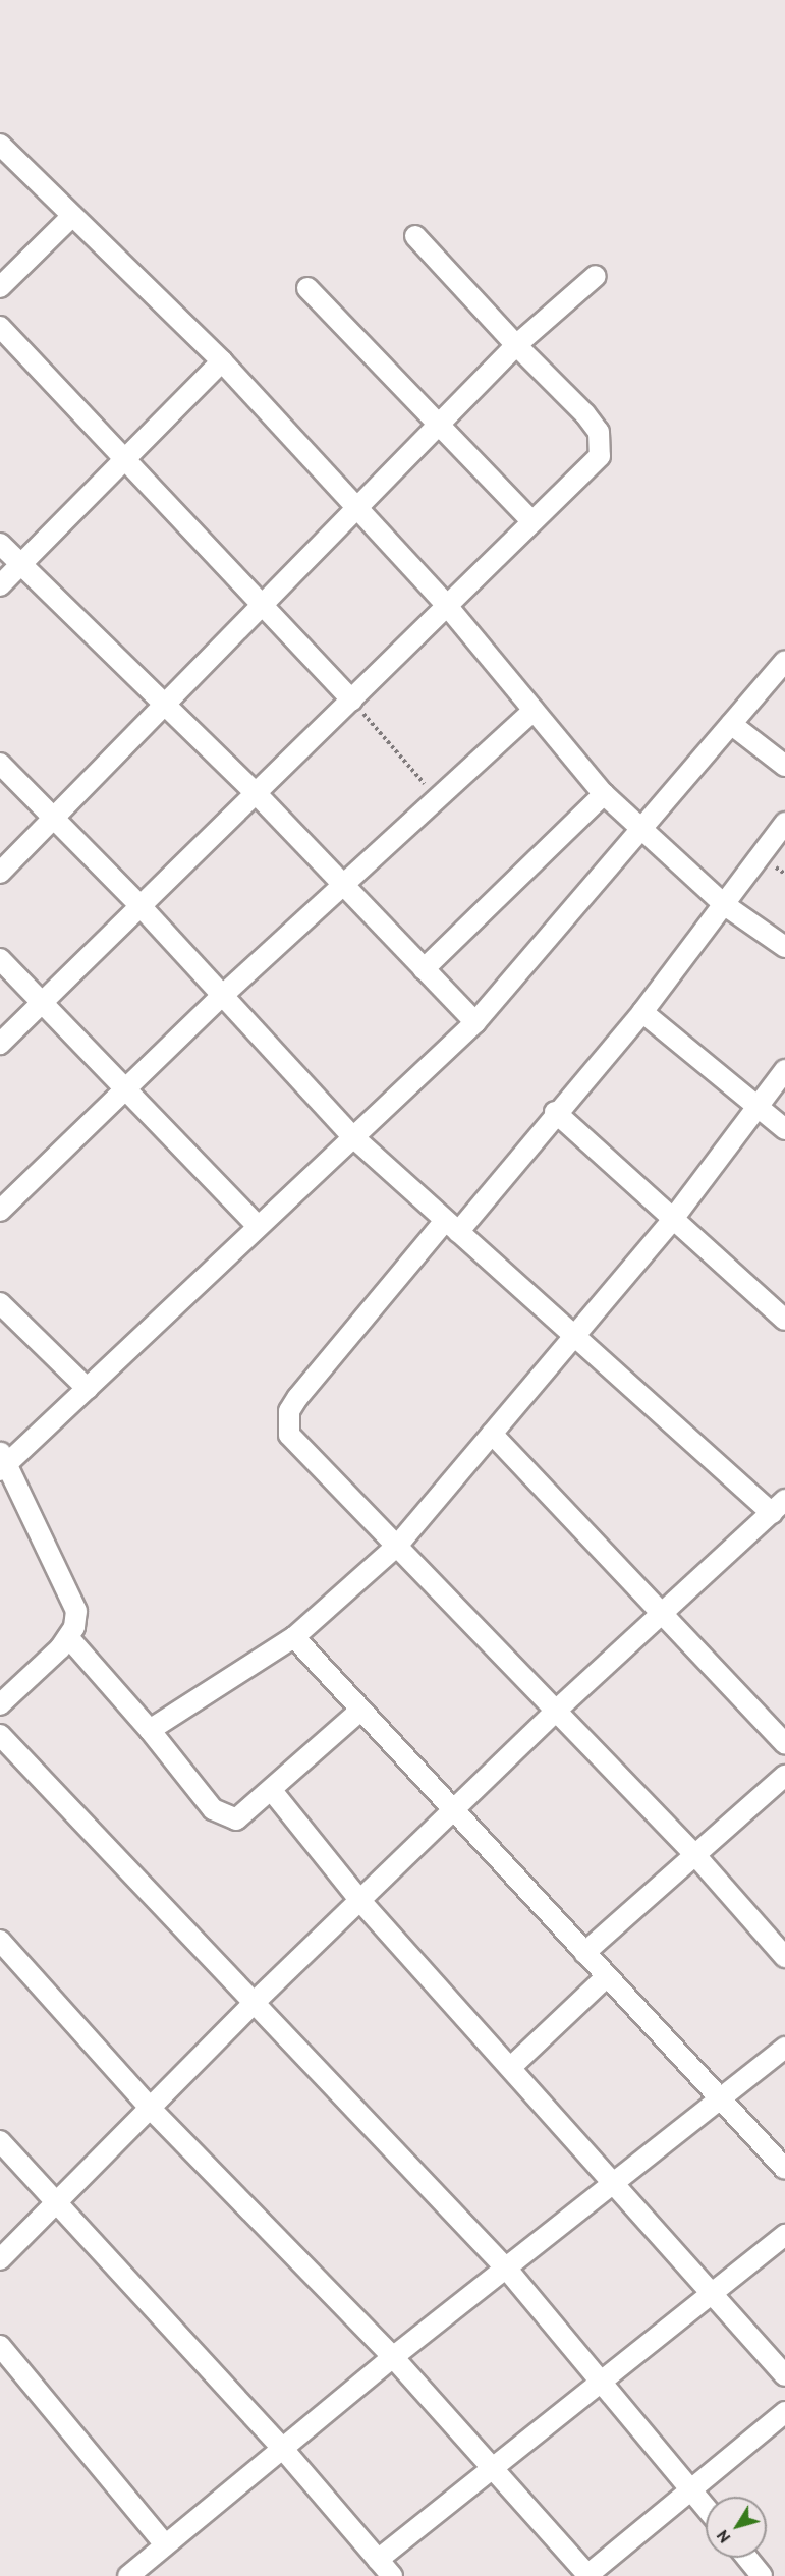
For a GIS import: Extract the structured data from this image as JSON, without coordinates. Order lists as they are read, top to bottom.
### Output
{
  "north": "bottom left"
}
